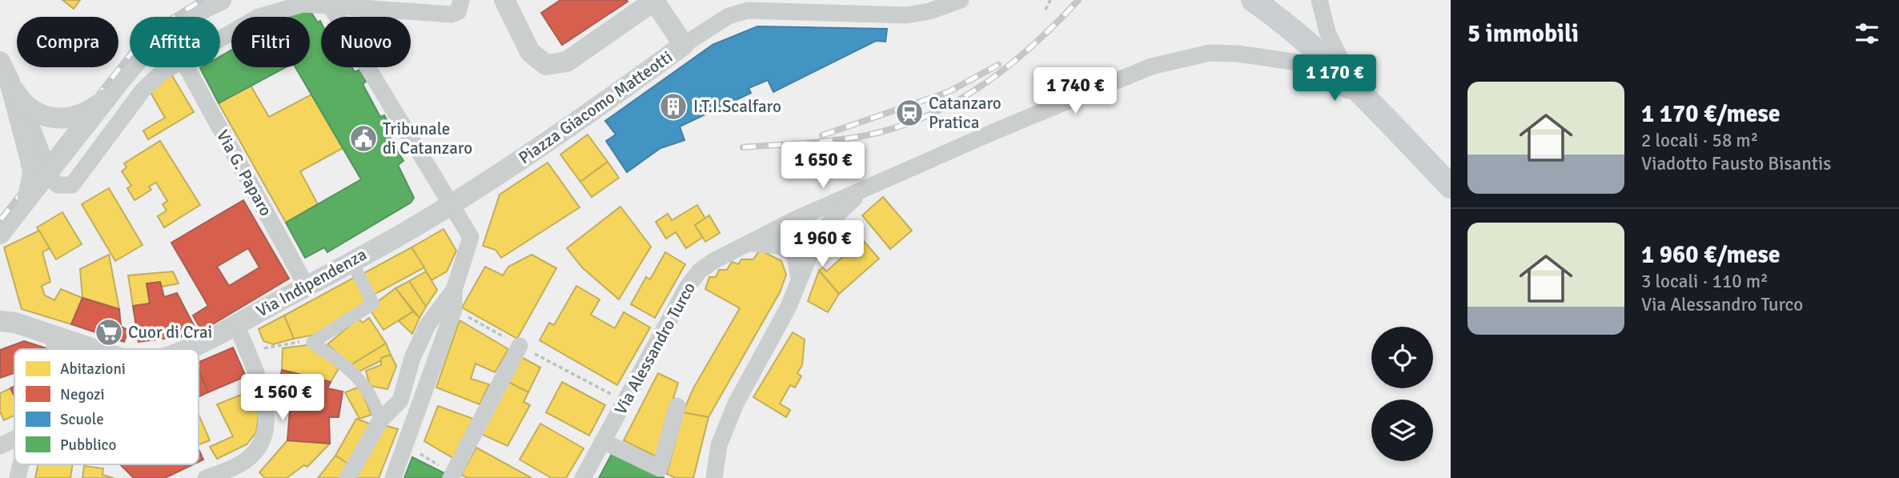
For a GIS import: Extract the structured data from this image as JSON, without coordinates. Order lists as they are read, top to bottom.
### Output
{
  "streets": {
    "street": [
      "Piazza Giacomo Matteotti",
      "Via G. Paparo",
      "Via Indipendenza",
      "Via Alessandro Turco"
    ]
  },
  "crossings": [
    ["Piazza Giacomo Matteotti", "Via Indipendenza"],
    ["Via G. Paparo", "Via Indipendenza"]
  ],
  "places": {
    "building": ["I.T.I.Scalfaro"],
    "station": ["Catanzaro Pratica"],
    "public building": ["Tribunale di Catanzaro"],
    "supermarket": ["Cuor di Crai"]
  },
  "legend": [
    "Abitazioni",
    "Negozi",
    "Scuole",
    "Pubblico"
  ],
  "page": {
    "heading": "5 immobili",
    "chip": [
      "Compra",
      "Affitta",
      "Filtri",
      "Nuovo"
    ],
    "price": [
      "1 170 €",
      "1 740 €",
      "1 650 €",
      "1 960 €",
      "1 560 €"
    ],
    "list": [
      {
        "name": "1 170 €/mese",
        "note": "2 locali · 58 m² · Viadotto Fausto Bisantis"
      },
      {
        "name": "1 960 €/mese",
        "note": "3 locali · 110 m² · Via Alessandro Turco"
      }
    ]
  }
}
